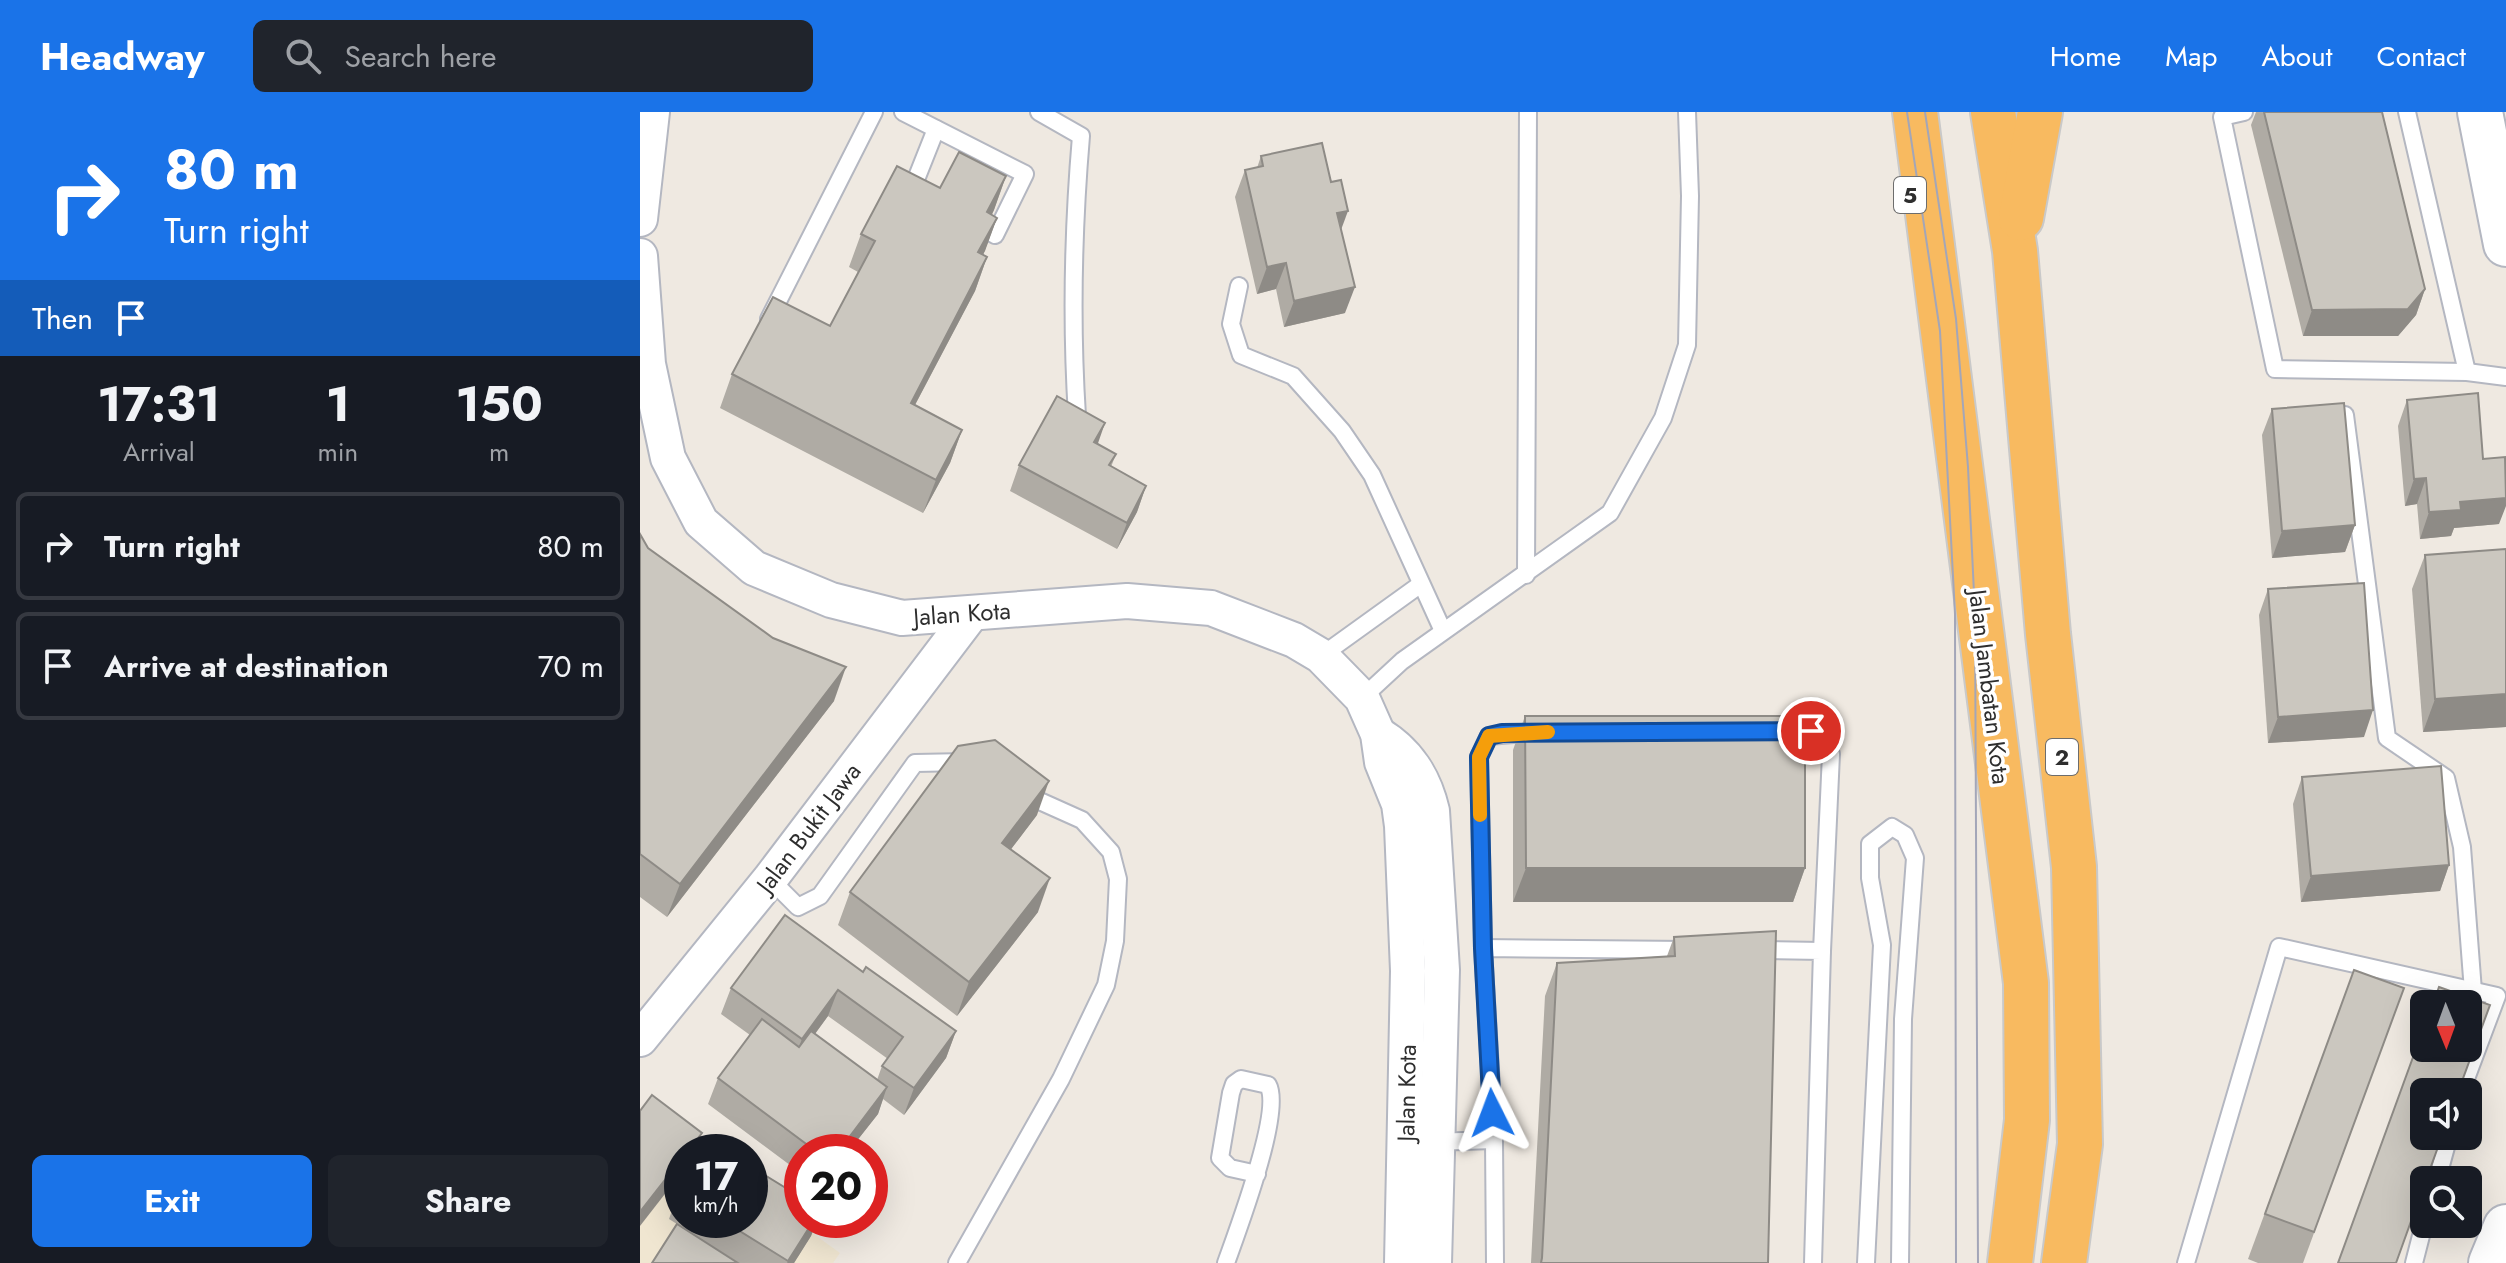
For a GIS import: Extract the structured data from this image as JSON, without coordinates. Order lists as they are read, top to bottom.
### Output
{
  "streets": {
    "highway": ["5", "Jalan Jambatan Kota", "2"],
    "street": ["Jalan Kota", "Jalan Bukit Jawa"]
  },
  "crossings": [
    ["5", "Jalan Jambatan Kota"],
    ["Jalan Kota", "Jalan Bukit Jawa"]
  ],
  "north": "bottom",
  "page": {
    "header": "Headway",
    "search": "Search here",
    "nav": [
      "Home",
      "Map",
      "About",
      "Contact"
    ],
    "turn": ["80 m", "Turn right"],
    "then": "Then",
    "eta": [
      "17:31",
      "Arrival",
      "1",
      "min",
      "150",
      "m"
    ],
    "list": [
      {
        "name": "Turn right",
        "value": "80 m"
      },
      {
        "name": "Arrive at destination",
        "value": "70 m"
      }
    ],
    "speed": "17 km/h",
    "limit": "20",
    "buttons": ["Exit", "Share"]
  }
}
